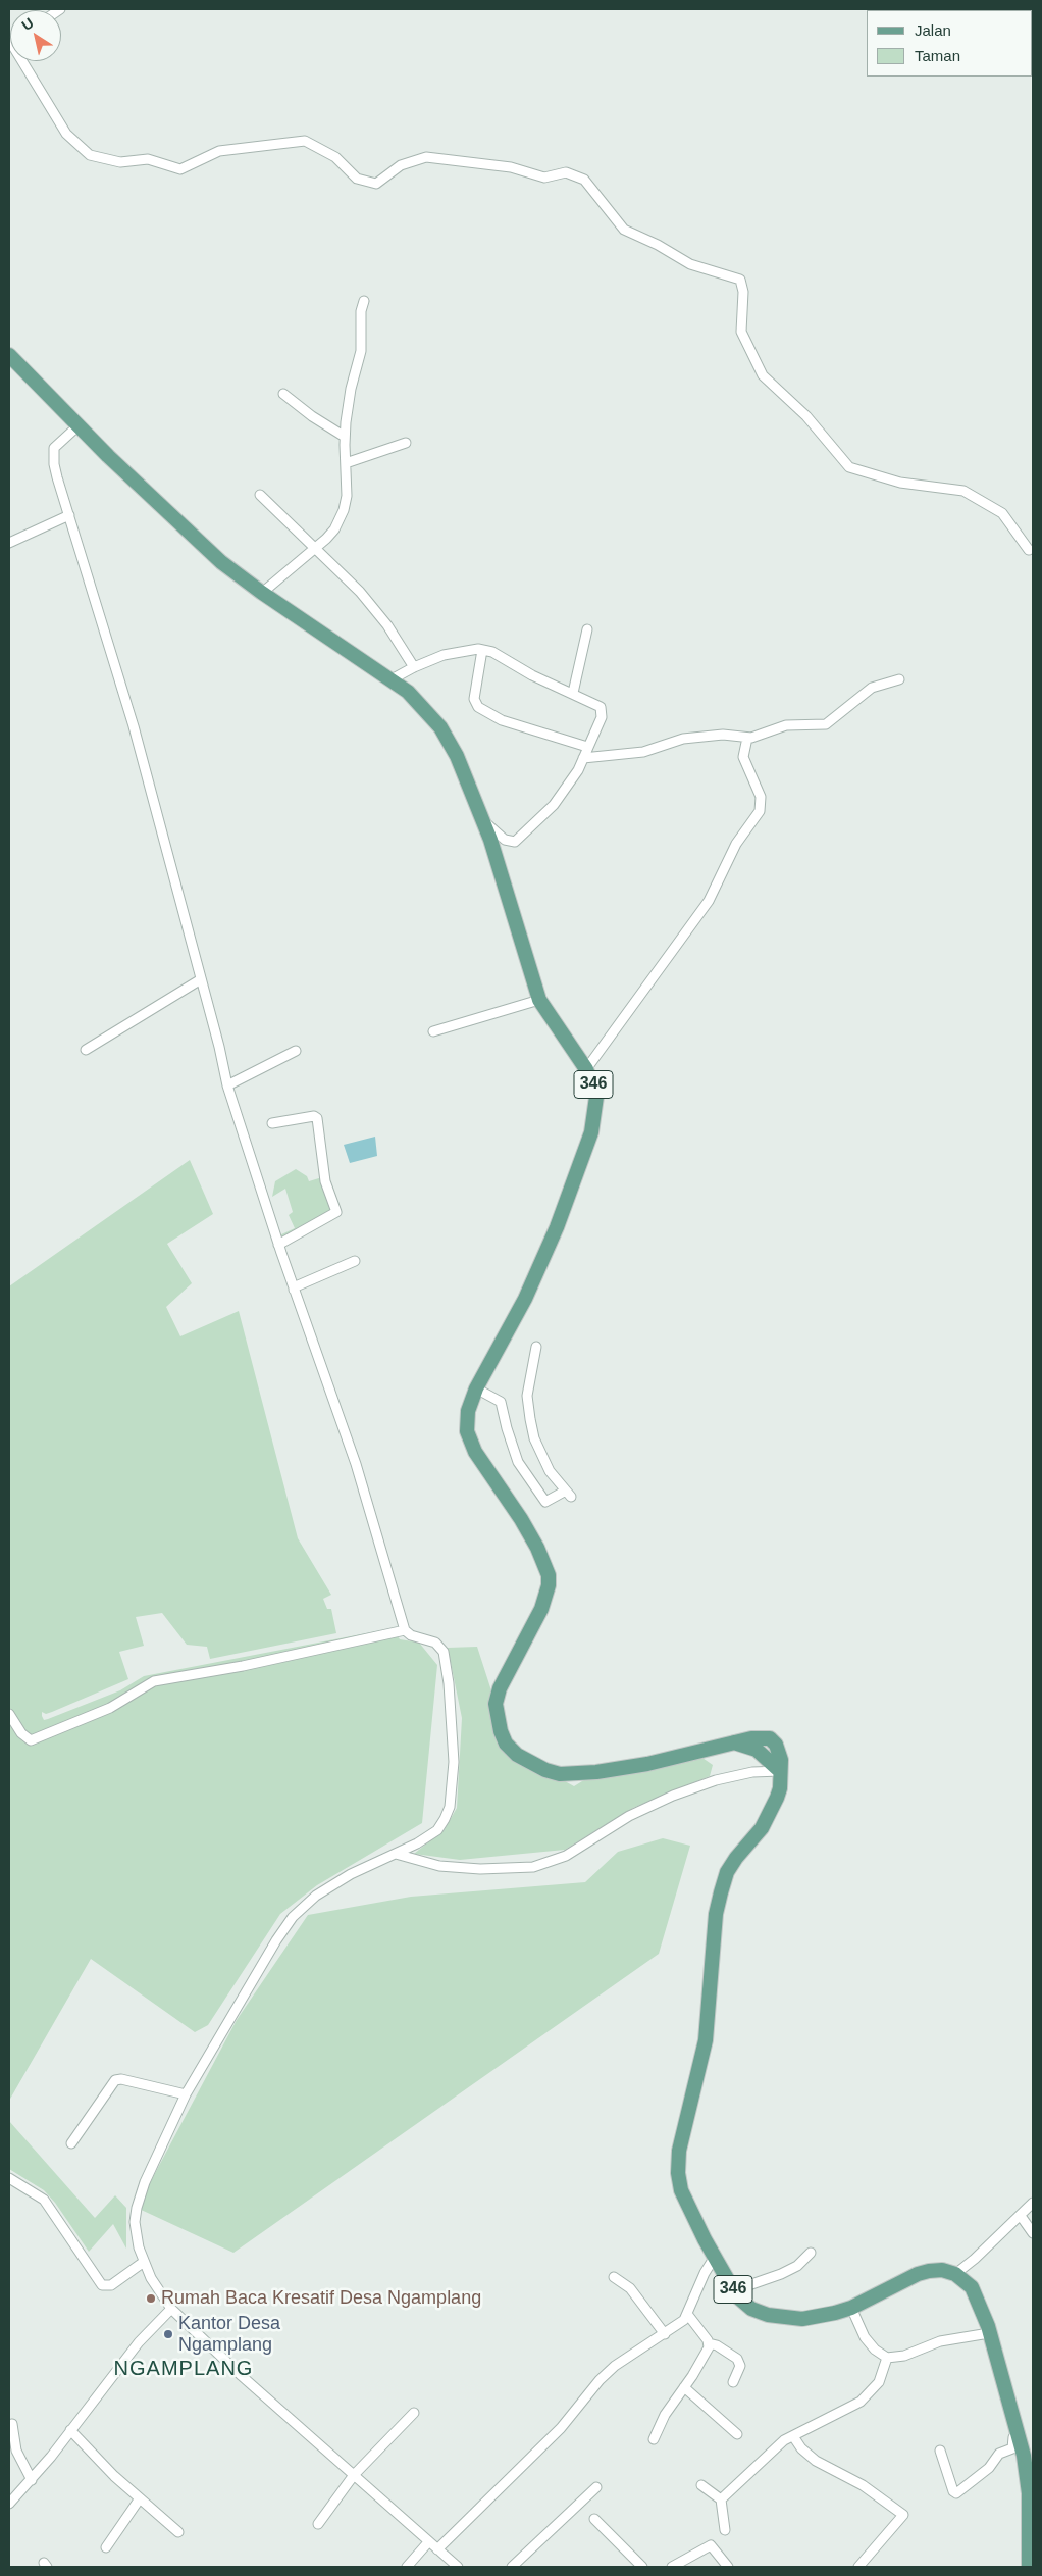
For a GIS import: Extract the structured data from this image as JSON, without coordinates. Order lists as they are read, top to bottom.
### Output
{
  "streets": {
    "main road": ["346"]
  },
  "districts": ["NGAMPLANG"],
  "places": ["Rumah Baca Kresatif Desa Ngamplang", "Kantor Desa Ngamplang"],
  "legend": ["Jalan", "Taman"],
  "north": "top left"
}
